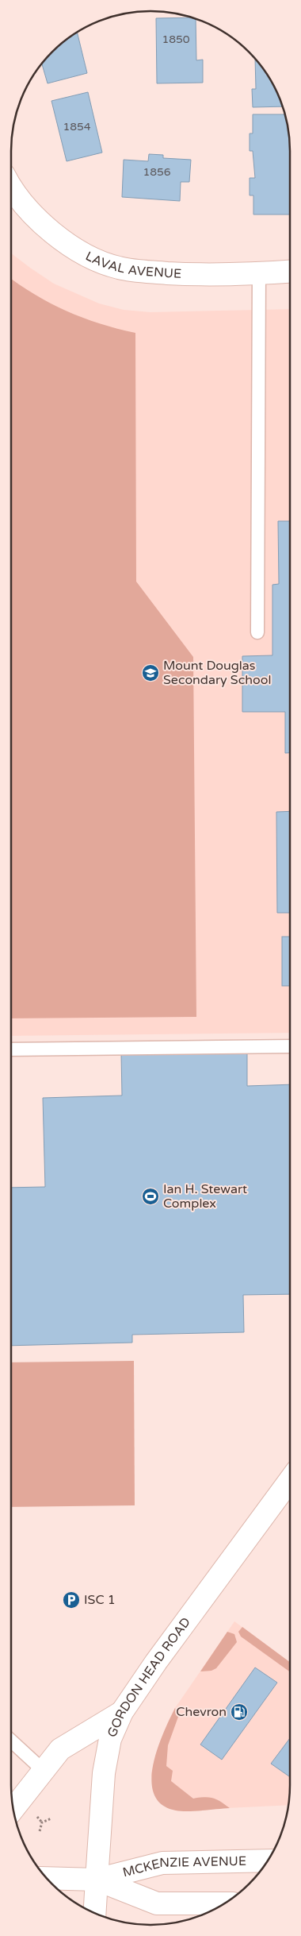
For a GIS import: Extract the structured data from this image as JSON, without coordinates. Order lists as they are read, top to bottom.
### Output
{
  "streets": {
    "main road": ["LAVAL AVENUE", "GORDON HEAD ROAD", "MCKENZIE AVENUE"]
  },
  "crossings": [
    ["GORDON HEAD ROAD", "MCKENZIE AVENUE"]
  ],
  "places": {
    "school or university": ["Mount Douglas Secondary School"],
    "sports": ["Ian H. Stewart Complex"],
    "parking": ["ISC 1"],
    "fuel station": ["Chevron"]
  },
  "house_numbers": ["1850", "1854", "1856"]
}
